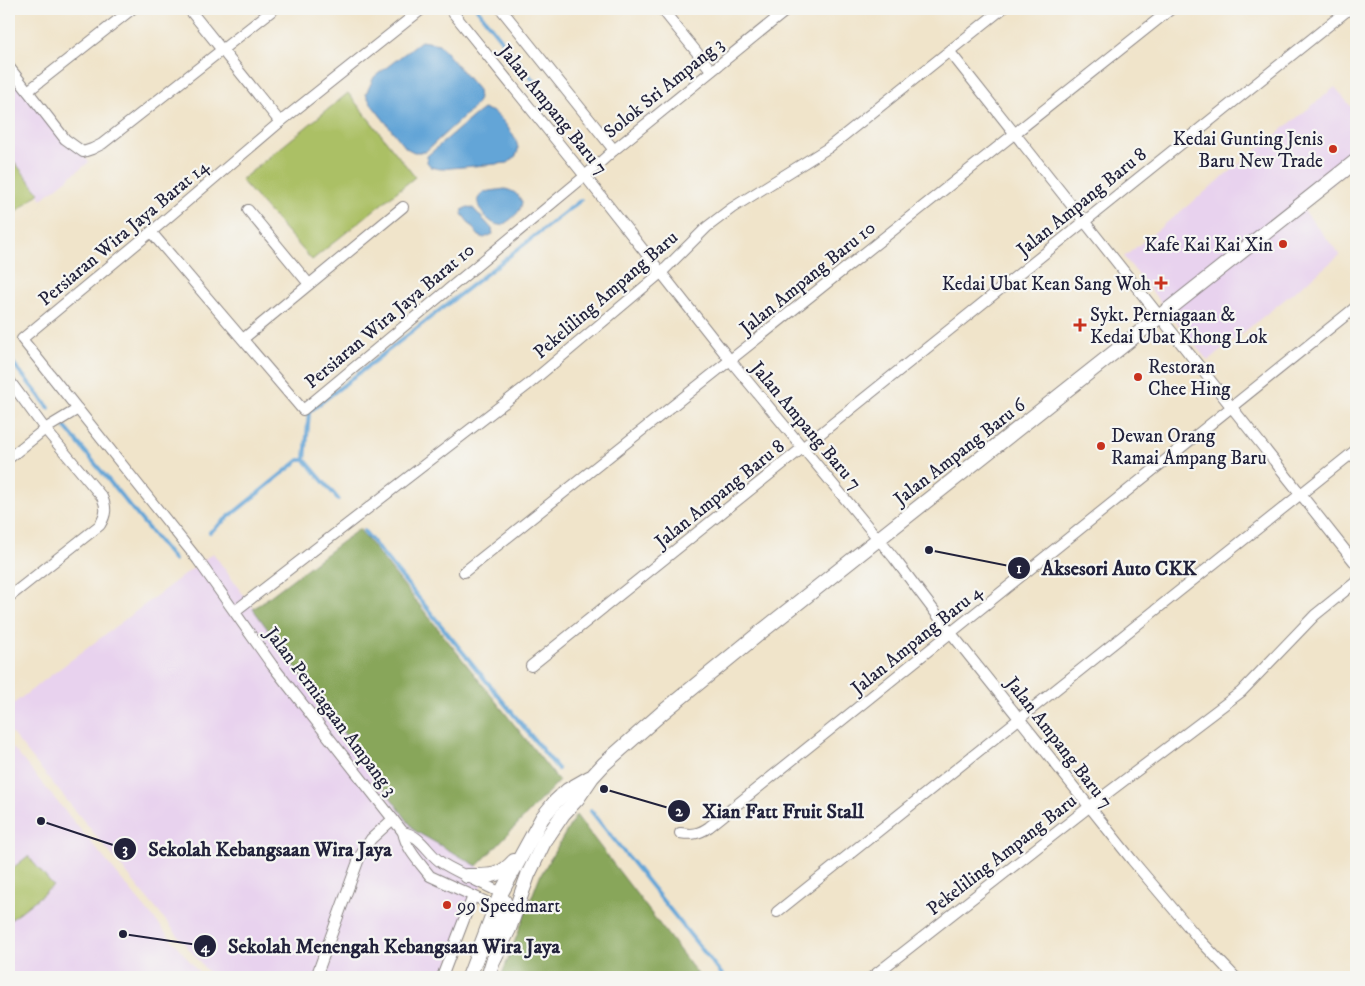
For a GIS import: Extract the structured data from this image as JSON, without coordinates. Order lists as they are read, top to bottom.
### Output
{
  "streets": {
    "main road": ["Jalan Ampang Baru 6"],
    "street": [
      "Solok Sri Ampang 3",
      "Jalan Ampang Baru 7",
      "Jalan Ampang Baru 8",
      "Persiaran Wira Jaya Barat 14",
      "Jalan Ampang Baru 10",
      "Pekeliling Ampang Baru",
      "Persiaran Wira Jaya Barat 10",
      "Jalan Ampang Baru 4",
      "Jalan Perniagaan Ampang 3"
    ]
  },
  "crossings": [
    ["Solok Sri Ampang 3", "Jalan Ampang Baru 7"],
    ["Solok Sri Ampang 3", "Persiaran Wira Jaya Barat 10"],
    ["Jalan Ampang Baru 7", "Jalan Ampang Baru 8"],
    ["Jalan Ampang Baru 7", "Jalan Ampang Baru 10"],
    ["Jalan Ampang Baru 7", "Pekeliling Ampang Baru"],
    ["Jalan Ampang Baru 7", "Persiaran Wira Jaya Barat 10"],
    ["Jalan Ampang Baru 7", "Jalan Ampang Baru 6"],
    ["Jalan Ampang Baru 7", "Jalan Ampang Baru 4"],
    ["Persiaran Wira Jaya Barat 14", "Pekeliling Ampang Baru"],
    ["Persiaran Wira Jaya Barat 14", "Persiaran Wira Jaya Barat 10"],
    ["Persiaran Wira Jaya Barat 14", "Jalan Perniagaan Ampang 3"],
    ["Pekeliling Ampang Baru", "Jalan Perniagaan Ampang 3"],
    ["Jalan Ampang Baru 6", "Jalan Perniagaan Ampang 3"]
  ],
  "places": {
    "other": [
      "Kedai Gunting Jenis Baru New Trade",
      "Kafe Kai Kai Xin",
      "Restoran Chee Hing",
      "Dewan Orang Ramai Ampang Baru",
      "Aksesori Auto CKK",
      "Xian Fatt Fruit Stall",
      "Sekolah Kebangsaan Wira Jaya",
      "99 Speedmart",
      "Sekolah Menengah Kebangsaan Wira Jaya"
    ],
    "health": ["Kedai Ubat Kean Sang Woh", "Sykt. Perniagaan & Kedai Ubat Khong Lok"]
  }
}
